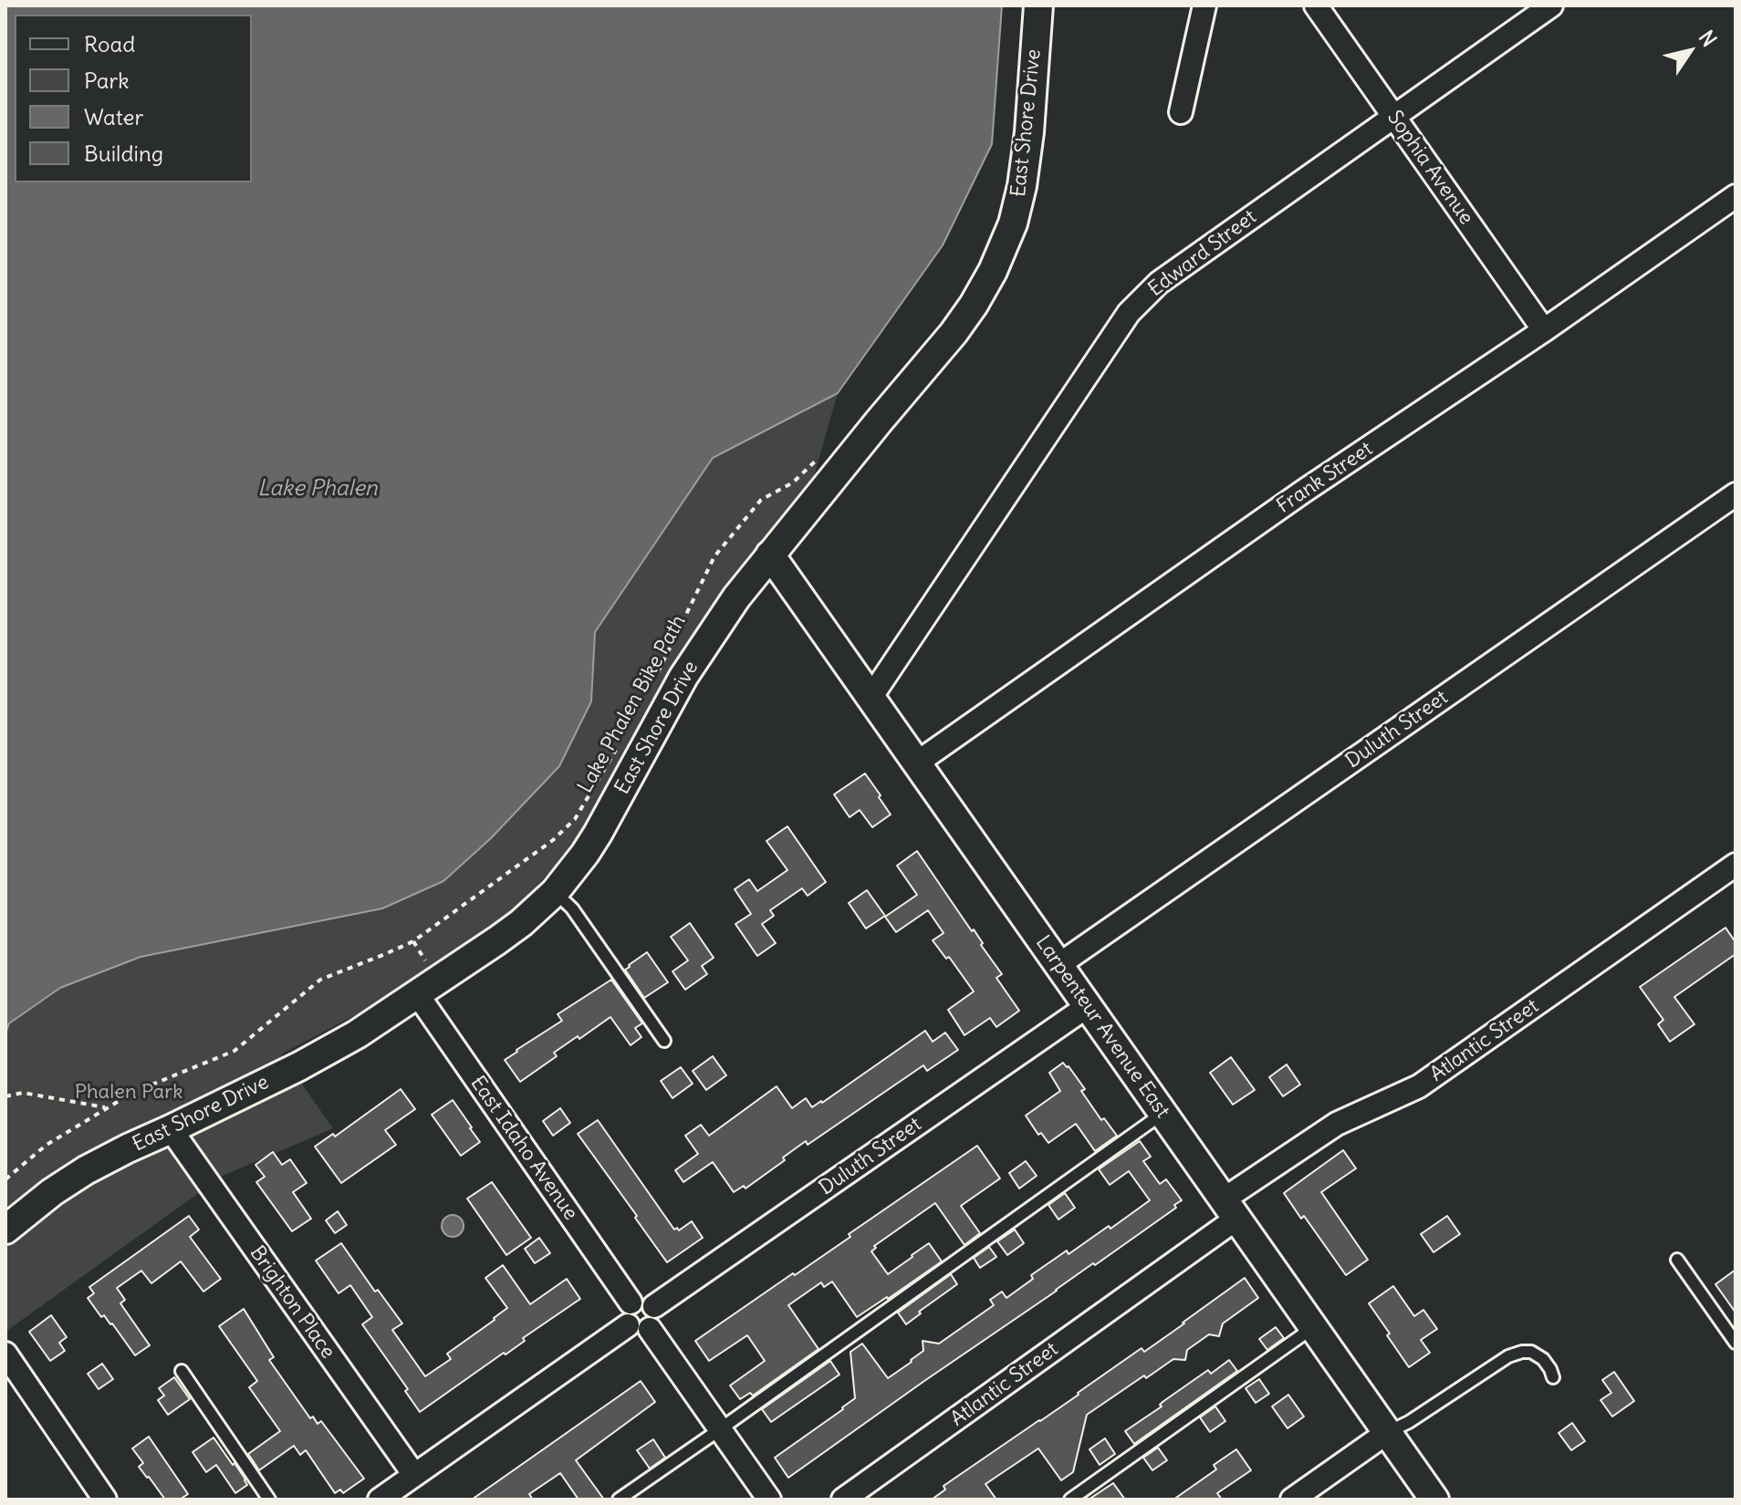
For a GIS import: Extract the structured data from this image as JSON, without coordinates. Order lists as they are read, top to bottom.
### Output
{
  "streets": {
    "street": [
      "East Shore Drive",
      "Sophia Avenue",
      "Edward Street",
      "Frank Street",
      "Duluth Street",
      "Larpenteur Avenue East",
      "Atlantic Street",
      "East Idaho Avenue",
      "Brighton Place"
    ],
    "path": ["Lake Phalen Bike Path"]
  },
  "crossings": [
    ["East Shore Drive", "Larpenteur Avenue East"],
    ["East Shore Drive", "East Idaho Avenue"],
    ["East Shore Drive", "Brighton Place"],
    ["Sophia Avenue", "Edward Street"],
    ["Sophia Avenue", "Frank Street"],
    ["Edward Street", "Larpenteur Avenue East"],
    ["Frank Street", "Larpenteur Avenue East"],
    ["Duluth Street", "Larpenteur Avenue East"],
    ["Duluth Street", "East Idaho Avenue"],
    ["Larpenteur Avenue East", "Atlantic Street"]
  ],
  "water": ["Lake Phalen"],
  "parks": ["Phalen Park"],
  "legend": [
    "Road",
    "Park",
    "Water",
    "Building"
  ],
  "north": "top right"
}
